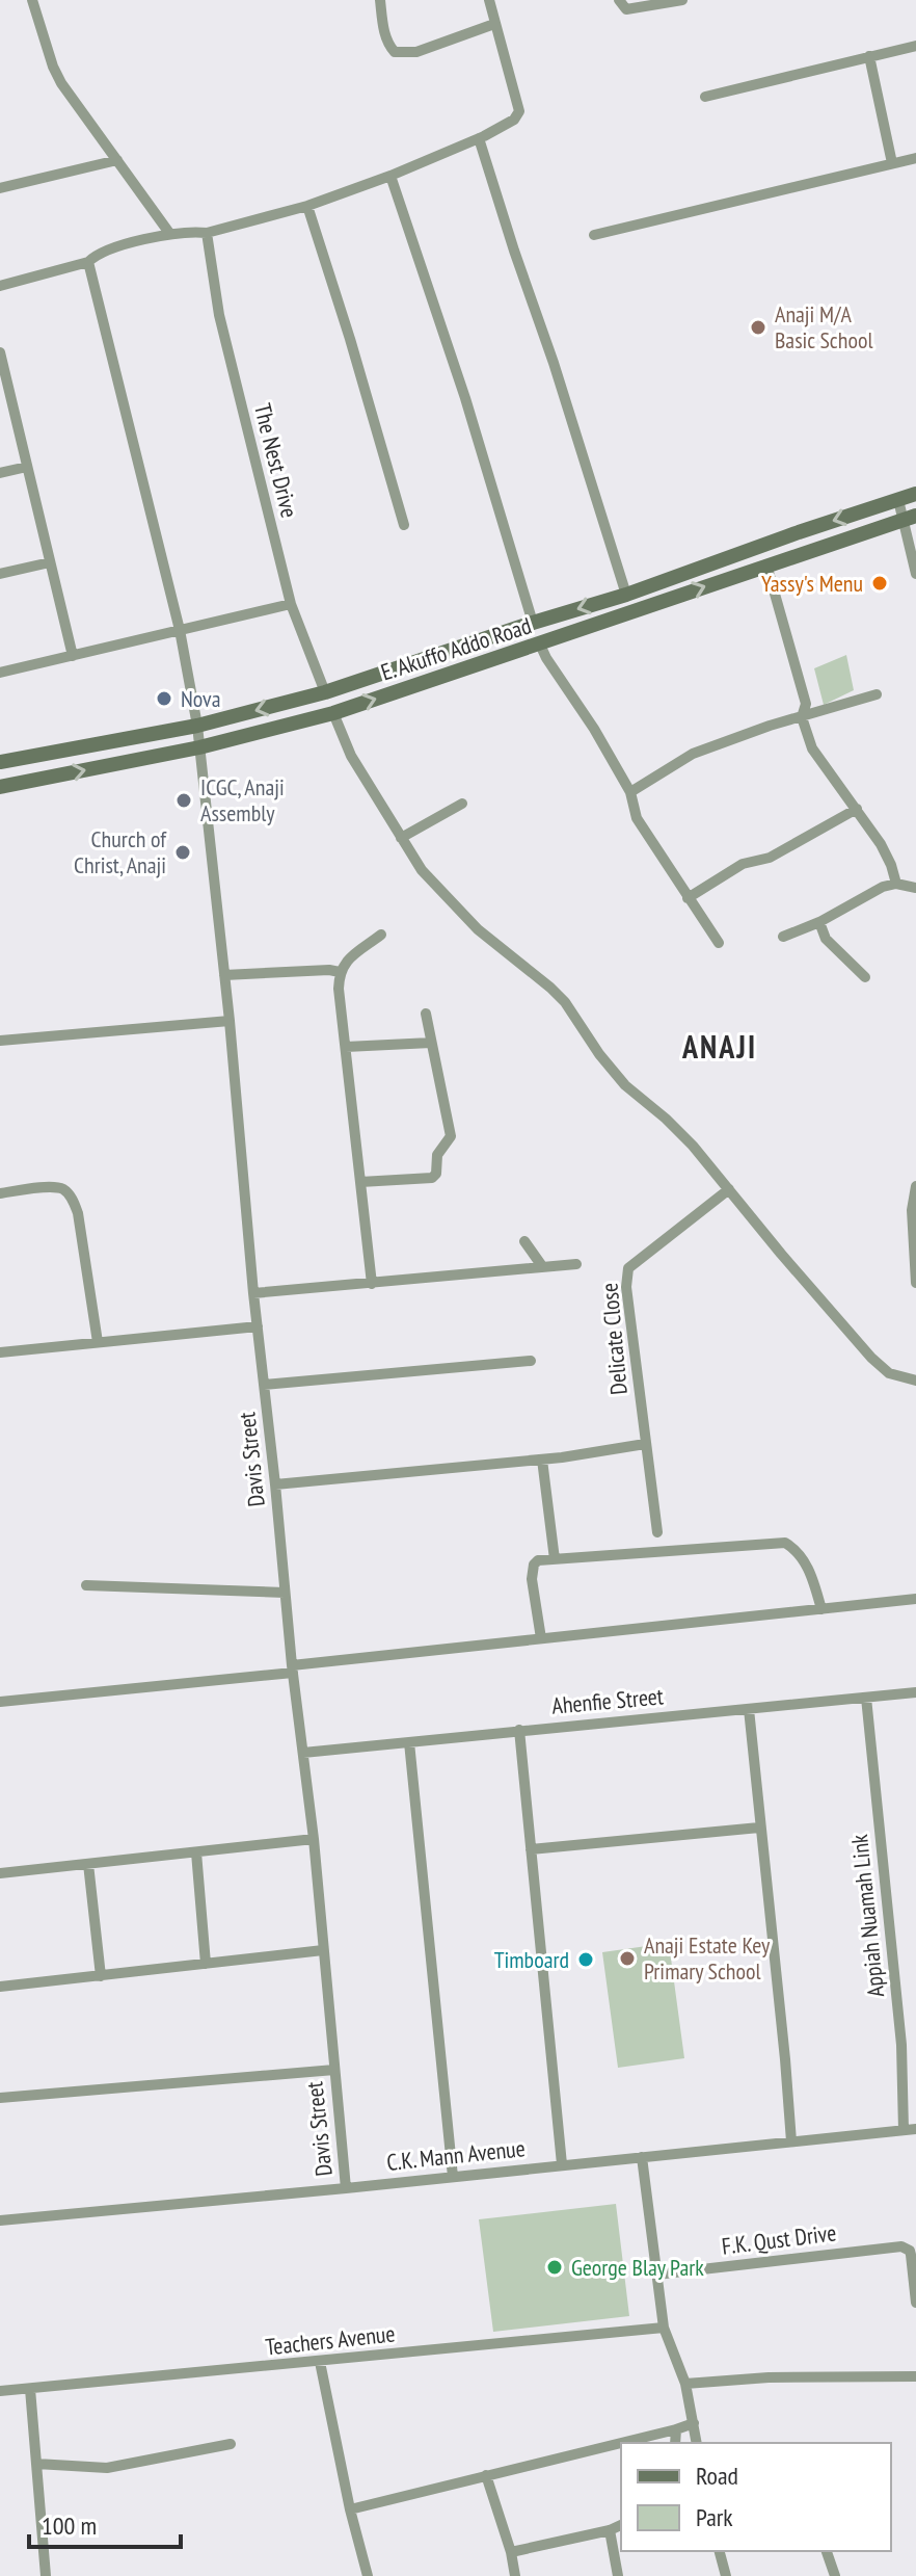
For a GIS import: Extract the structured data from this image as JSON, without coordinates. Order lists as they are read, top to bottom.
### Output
{
  "streets": {
    "main road": ["E. Akuffo Addo Road"],
    "street": [
      "The Nest Drive",
      "Delicate Close",
      "Davis Street",
      "Ahenfie Street",
      "Appiah Nuamah Link",
      "C.K. Mann Avenue",
      "F.K. Qust Drive",
      "Teachers Avenue"
    ]
  },
  "crossings": [
    ["The Nest Drive", "E. Akuffo Addo Road"],
    ["E. Akuffo Addo Road", "Davis Street"],
    ["Davis Street", "Ahenfie Street"],
    ["Davis Street", "C.K. Mann Avenue"],
    ["Ahenfie Street", "Appiah Nuamah Link"],
    ["Appiah Nuamah Link", "C.K. Mann Avenue"]
  ],
  "districts": ["ANAJI"],
  "places": [
    "Anaji M/A Basic School",
    "Yassy's Menu",
    "Nova",
    "ICGC, Anaji Assembly",
    "Church of Christ, Anaji",
    "Anaji Estate Key Primary School",
    "Timboard",
    "George Blay Park"
  ],
  "legend": ["Road", "Park"],
  "scale_bar": "100 m"
}
